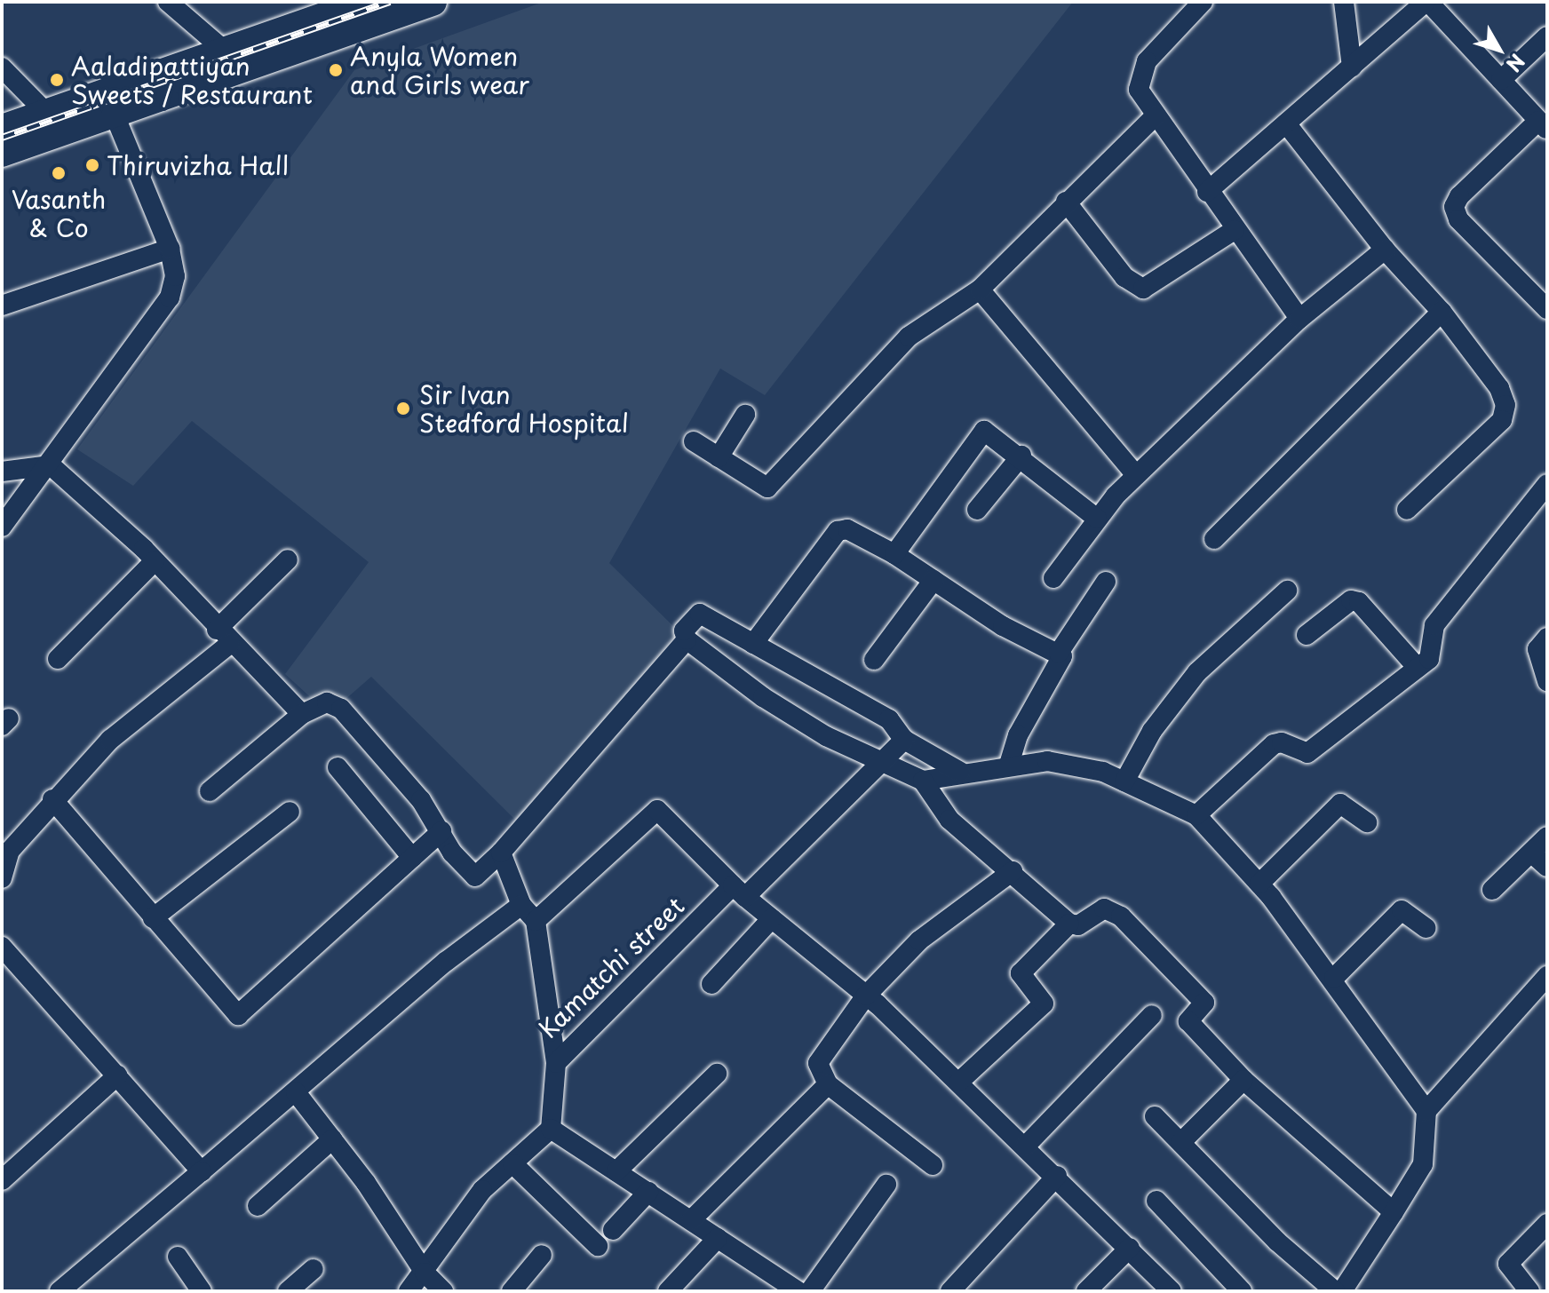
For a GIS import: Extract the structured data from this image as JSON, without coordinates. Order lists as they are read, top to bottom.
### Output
{
  "streets": {
    "street": ["Kamatchi street"]
  },
  "places": [
    "Anyla Women and Girls wear",
    "Aaladipattiyan Sweets / Restaurant",
    "Thiruvizha Hall",
    "Vasanth & Co",
    "Sir Ivan Stedford Hospital"
  ],
  "north": "bottom right"
}
